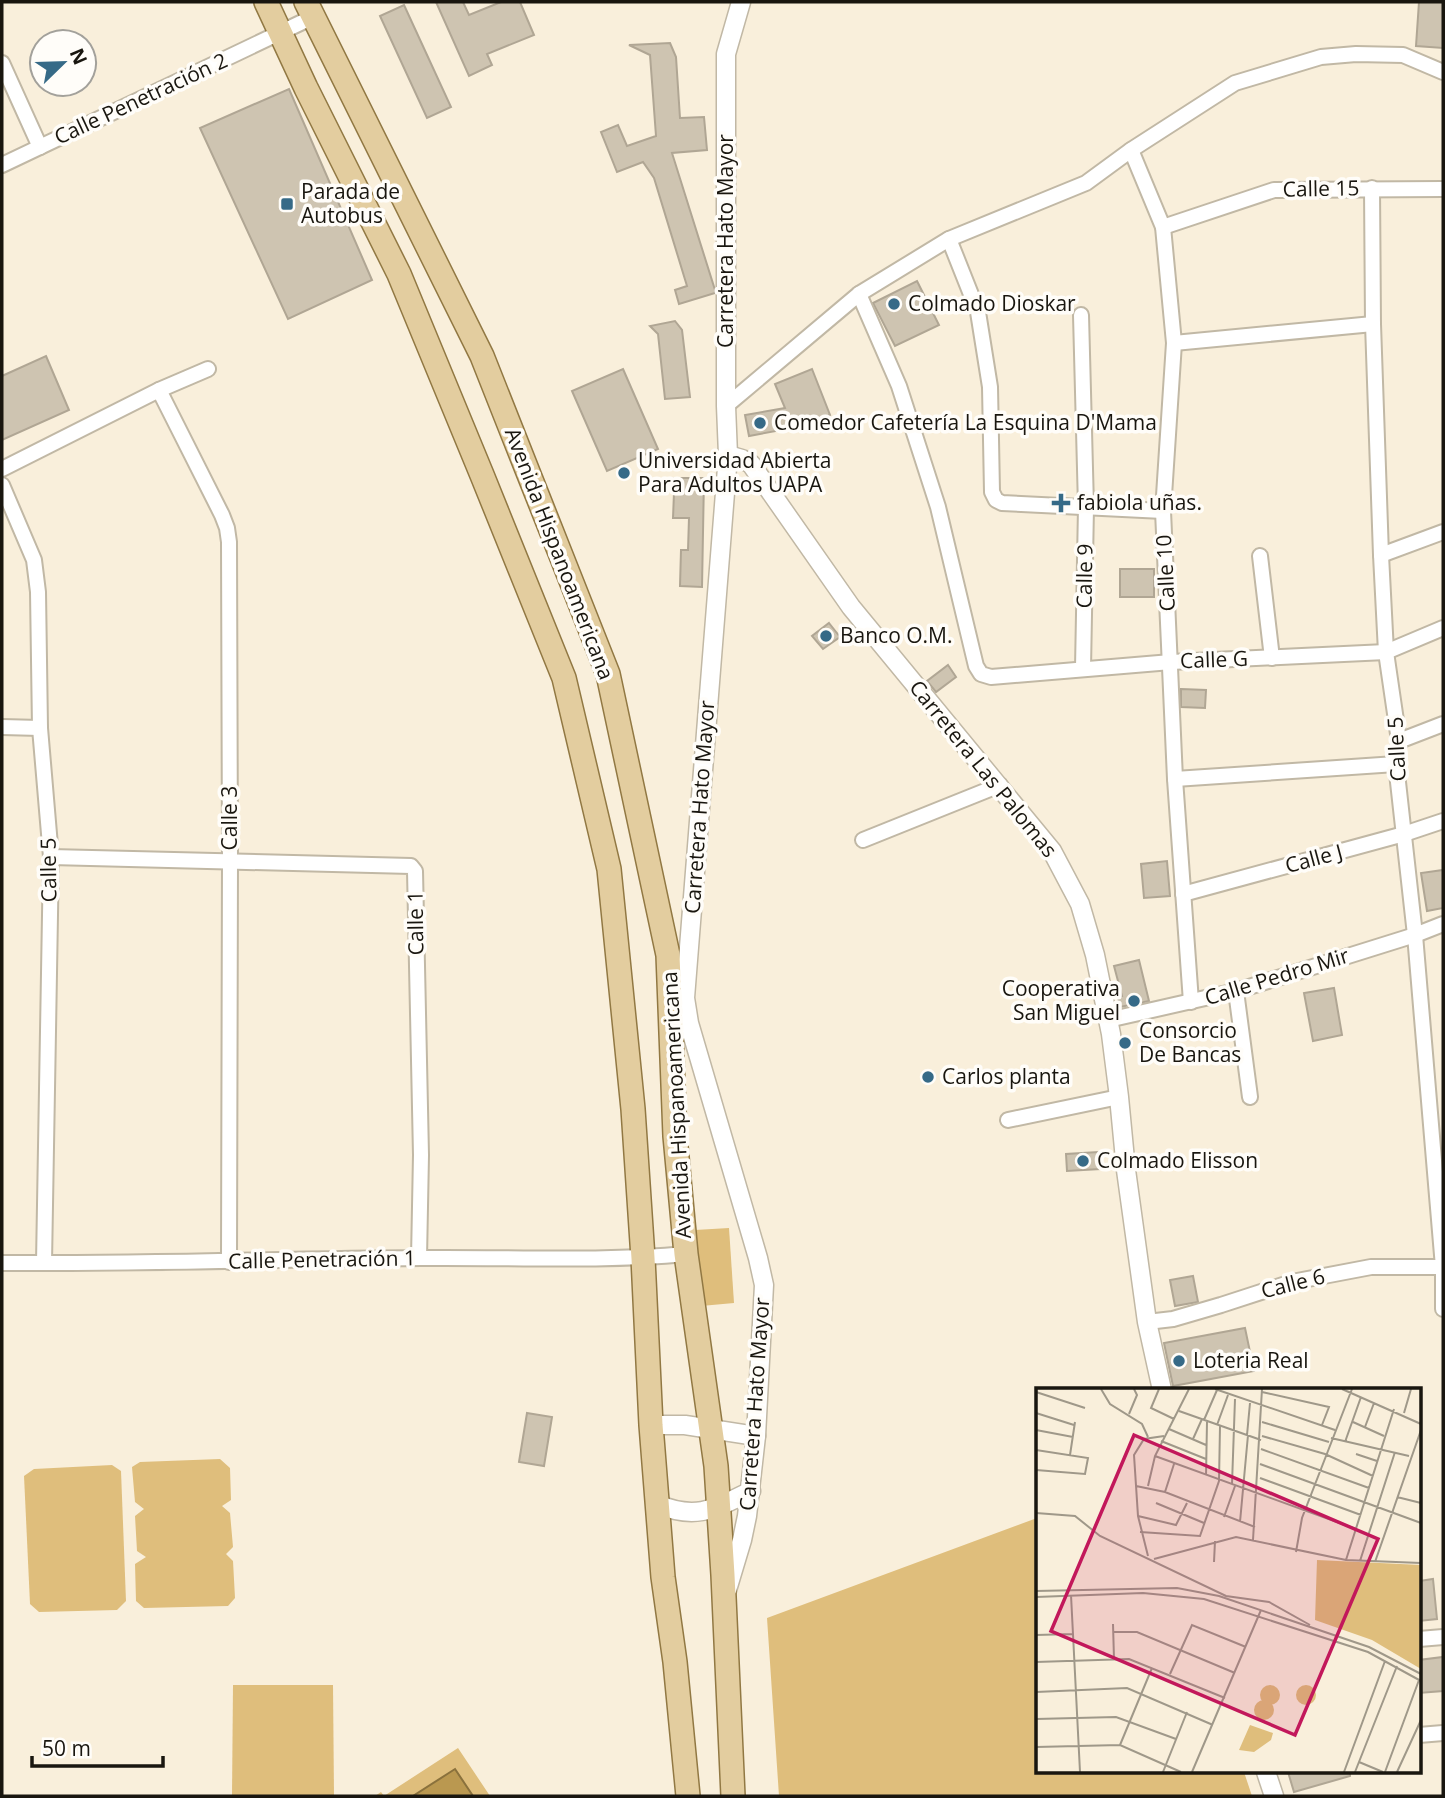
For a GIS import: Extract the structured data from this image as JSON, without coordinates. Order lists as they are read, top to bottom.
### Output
{
  "streets": {
    "main road": ["Avenida Hispanoamericana"],
    "street": [
      "Calle Penetración 2",
      "Calle 15",
      "Carretera Hato Mayor",
      "Calle 10",
      "Calle 9",
      "Calle G",
      "Calle 5",
      "Carretera Las Palomas",
      "Calle 3",
      "Calle J",
      "Calle 1",
      "Calle Pedro Mir",
      "Calle Penetración 1",
      "Calle 6"
    ]
  },
  "crossings": [
    ["Calle Penetración 2", "Avenida Hispanoamericana"],
    ["Calle 15", "Calle 10"],
    ["Calle 15", "Calle 5"],
    ["Carretera Hato Mayor", "Avenida Hispanoamericana"],
    ["Carretera Hato Mayor", "Carretera Las Palomas"],
    ["Avenida Hispanoamericana", "Calle Penetración 1"],
    ["Calle 10", "Calle G"],
    ["Calle 10", "Calle J"],
    ["Calle 10", "Calle Pedro Mir"],
    ["Calle 9", "Calle G"],
    ["Calle G", "Calle 5"],
    ["Calle 5", "Calle J"],
    ["Calle 5", "Calle 1"],
    ["Calle 5", "Calle Pedro Mir"],
    ["Calle 5", "Calle Penetración 1"],
    ["Calle 5", "Calle 6"],
    ["Carretera Las Palomas", "Calle Pedro Mir"],
    ["Carretera Las Palomas", "Calle 6"],
    ["Calle 3", "Calle 1"],
    ["Calle 3", "Calle Penetración 1"],
    ["Calle 1", "Calle Penetración 1"]
  ],
  "places": {
    "transit": ["Parada de Autobus"],
    "other": [
      "Colmado Dioskar",
      "Comedor Cafetería La Esquina D'Mama",
      "Universidad Abierta Para Adultos UAPA",
      "Banco O.M.",
      "Cooperativa San Miguel",
      "Consorcio De Bancas",
      "Carlos planta",
      "Colmado Elisson",
      "Loteria Real"
    ],
    "health": ["fabiola uñas."]
  },
  "scale_bar": "50 m",
  "north": "top right"
}
